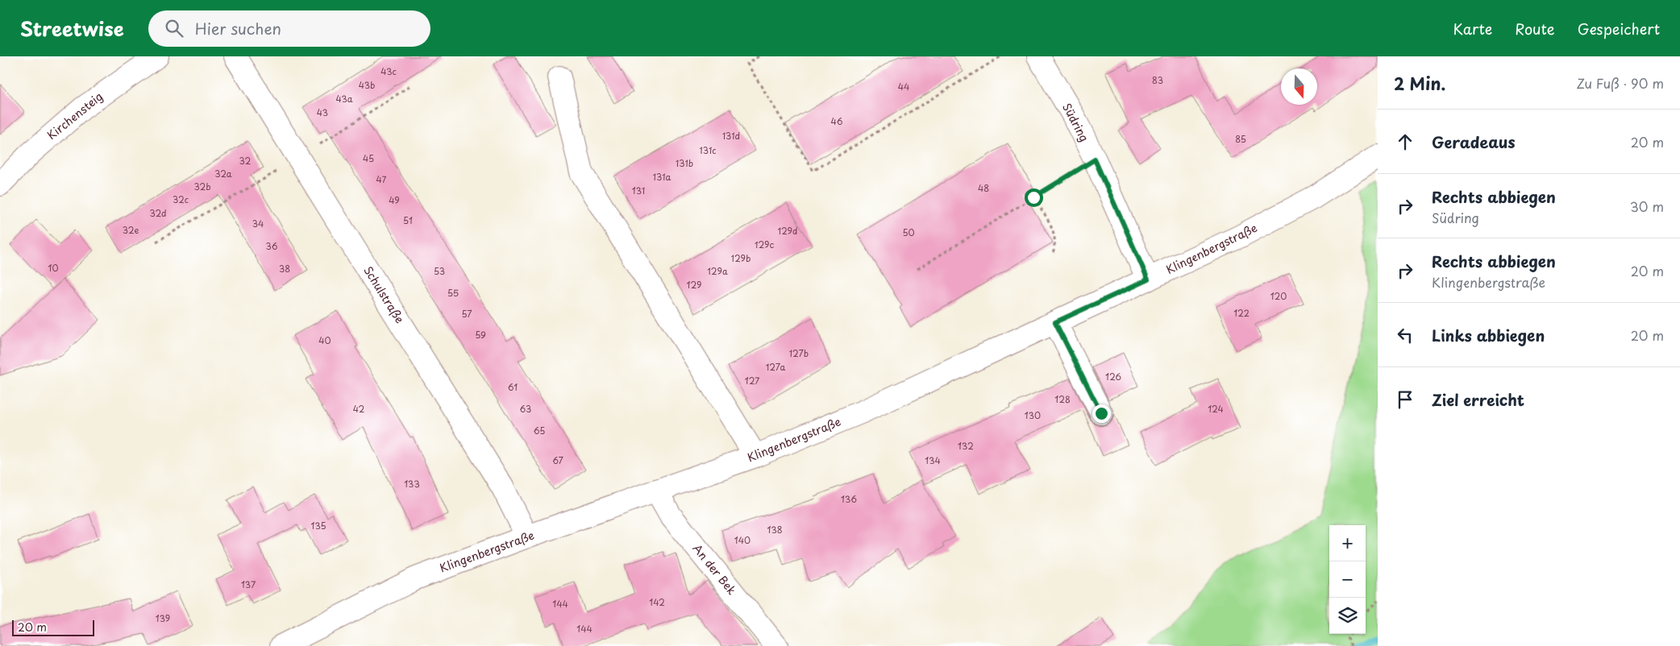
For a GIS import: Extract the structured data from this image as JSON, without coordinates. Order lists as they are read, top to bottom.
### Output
{
  "streets": {
    "street": [
      "Kirchensteig",
      "Südring",
      "Klingenbergstraße",
      "Schulstraße",
      "An der Bek"
    ]
  },
  "crossings": [
    ["Südring", "Klingenbergstraße"],
    ["Klingenbergstraße", "Schulstraße"],
    ["Klingenbergstraße", "An der Bek"]
  ],
  "house_numbers": [
    "43c",
    "83",
    "43b",
    "44",
    "43a",
    "43",
    "46",
    "131d",
    "85",
    "131c",
    "45",
    "32",
    "131b",
    "32a",
    "131a",
    "47",
    "32b",
    "48",
    "131",
    "32c",
    "49",
    "32d",
    "51",
    "34",
    "32e",
    "129d",
    "50",
    "129c",
    "36",
    "129b",
    "10",
    "38",
    "53",
    "129a",
    "129",
    "55",
    "120",
    "122",
    "57",
    "59",
    "40",
    "127b",
    "127a",
    "126",
    "127",
    "61",
    "128",
    "42",
    "63",
    "124",
    "130",
    "65",
    "132",
    "67",
    "134",
    "133",
    "136",
    "135",
    "138",
    "140",
    "137",
    "142",
    "144",
    "139",
    "144"
  ],
  "scale_bar": "20 m",
  "north": "bottom",
  "page": {
    "header": "Streetwise",
    "search": "Hier suchen",
    "nav": ["Karte", "Route", "Gespeichert"],
    "heading": ["2 Min.", "Zu Fuß · 90 m"],
    "list": [
      ["Geradeaus", "20 m"],
      ["Rechts abbiegen", "Südring", "30 m"],
      ["Rechts abbiegen", "Klingenbergstraße", "20 m"],
      ["Links abbiegen", "20 m"],
      "Ziel erreicht"
    ],
    "map_buttons": ["+", "−"],
    "scale": "20 m"
  }
}
